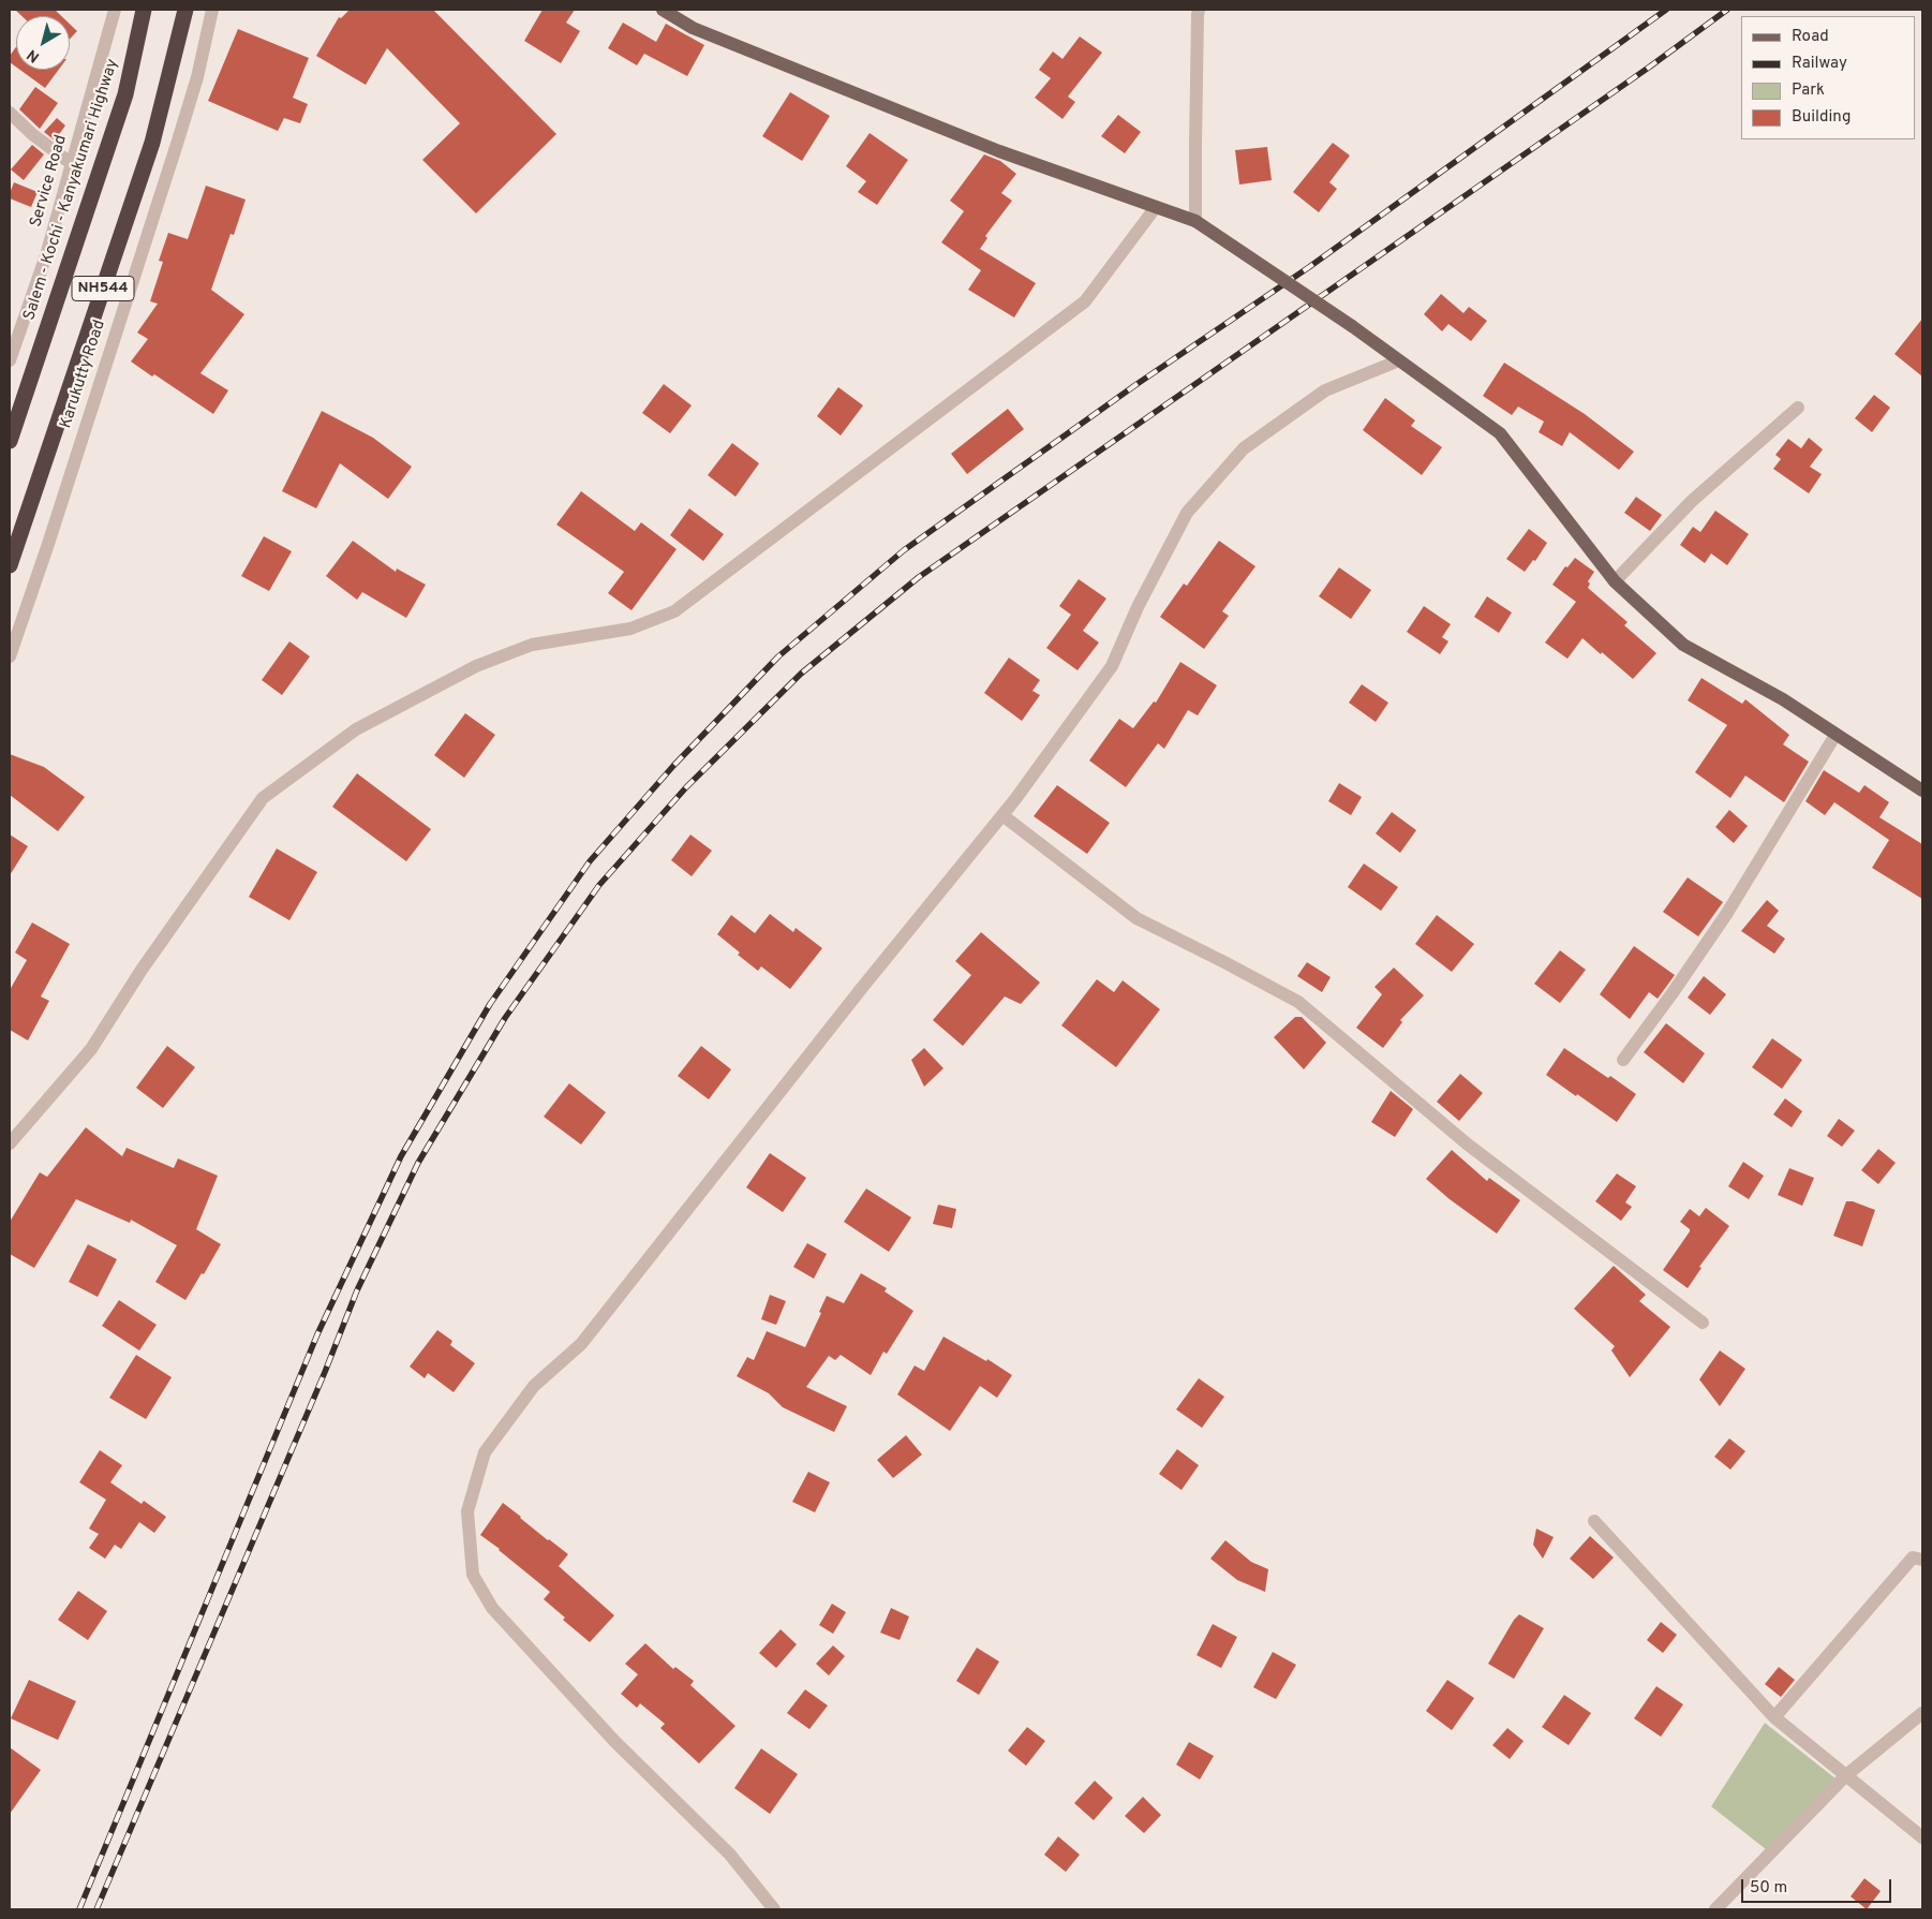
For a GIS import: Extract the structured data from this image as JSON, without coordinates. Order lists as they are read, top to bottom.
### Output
{
  "streets": {
    "highway": ["Salem - Kochi - Kanyakumari Highway", "NH544"],
    "street": ["Service Road", "Karukutty Road"]
  },
  "legend": [
    "Road",
    "Railway",
    "Park",
    "Building"
  ],
  "scale_bar": "50 m",
  "north": "bottom left"
}
